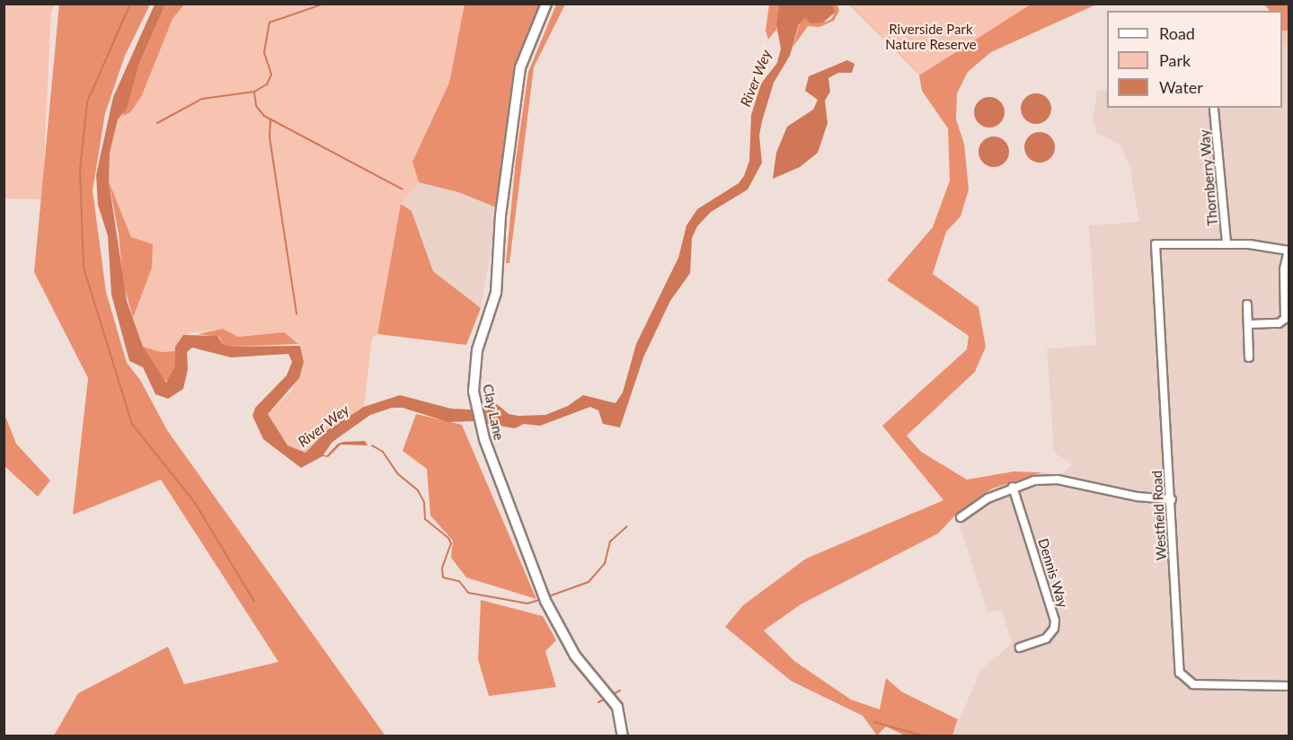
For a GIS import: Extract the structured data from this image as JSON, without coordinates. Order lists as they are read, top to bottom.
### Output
{
  "streets": {
    "street": [
      "Thornberry Way",
      "Clay Lane",
      "Westfield Road",
      "Dennis Way"
    ]
  },
  "crossings": [
    ["Thornberry Way", "Westfield Road"]
  ],
  "water": ["River Wey"],
  "parks": ["Riverside Park Nature Reserve"],
  "legend": ["Road", "Park", "Water"]
}
